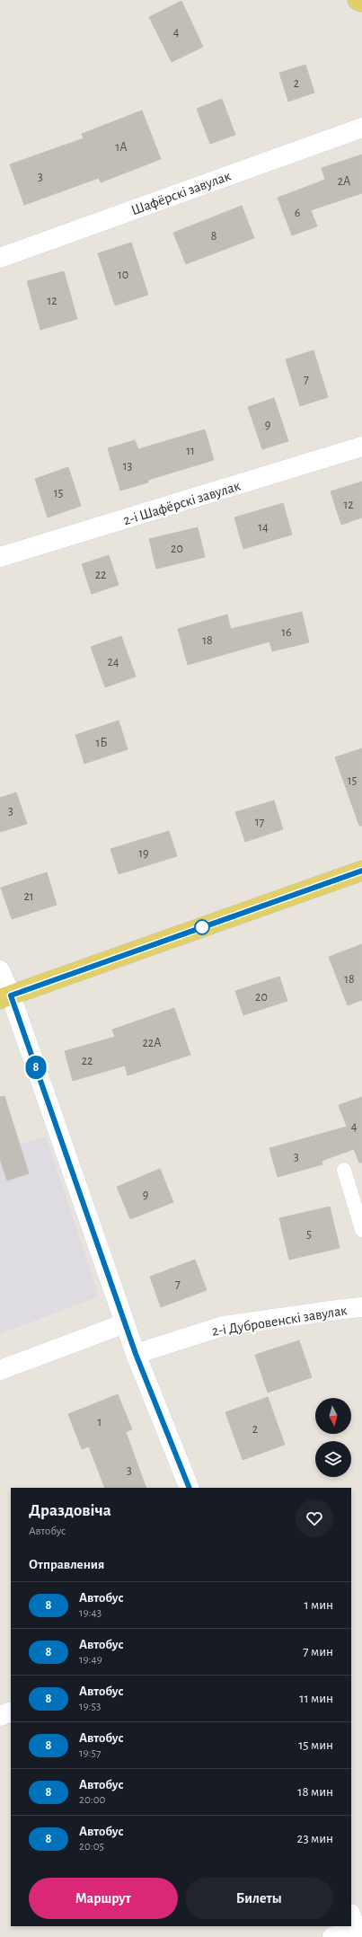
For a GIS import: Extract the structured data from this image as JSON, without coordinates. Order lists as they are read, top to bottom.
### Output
{
  "streets": {
    "street": ["Шафёрскі завулак", "2-і Шафёрскі завулак", "2-і Дубровенскі завулак"]
  },
  "lines": ["bus line 8"],
  "house_numbers": [
    "4",
    "2",
    "1А",
    "3",
    "2А",
    "6",
    "8",
    "10",
    "12",
    "7",
    "9",
    "11",
    "13",
    "15",
    "12",
    "14",
    "20",
    "22",
    "16",
    "18",
    "24",
    "1Б",
    "15",
    "3",
    "17",
    "19",
    "21",
    "18",
    "20",
    "22А",
    "22",
    "4",
    "3",
    "9",
    "5",
    "7",
    "1",
    "2",
    "3"
  ],
  "north": "bottom",
  "page": {
    "on_map": "8",
    "heading": [
      ["Драздовіча", "Автобус"],
      "Отправления"
    ],
    "list": [
      {
        "mark": "8",
        "name": "Автобус",
        "note": "19:43",
        "value": "1 мин"
      },
      {
        "mark": "8",
        "name": "Автобус",
        "note": "19:49",
        "value": "7 мин"
      },
      {
        "mark": "8",
        "name": "Автобус",
        "note": "19:53",
        "value": "11 мин"
      },
      {
        "mark": "8",
        "name": "Автобус",
        "note": "19:57",
        "value": "15 мин"
      },
      {
        "mark": "8",
        "name": "Автобус",
        "note": "20:00",
        "value": "18 мин"
      },
      {
        "mark": "8",
        "name": "Автобус",
        "note": "20:05",
        "value": "23 мин"
      }
    ],
    "buttons": ["Маршрут", "Билеты"]
  }
}
